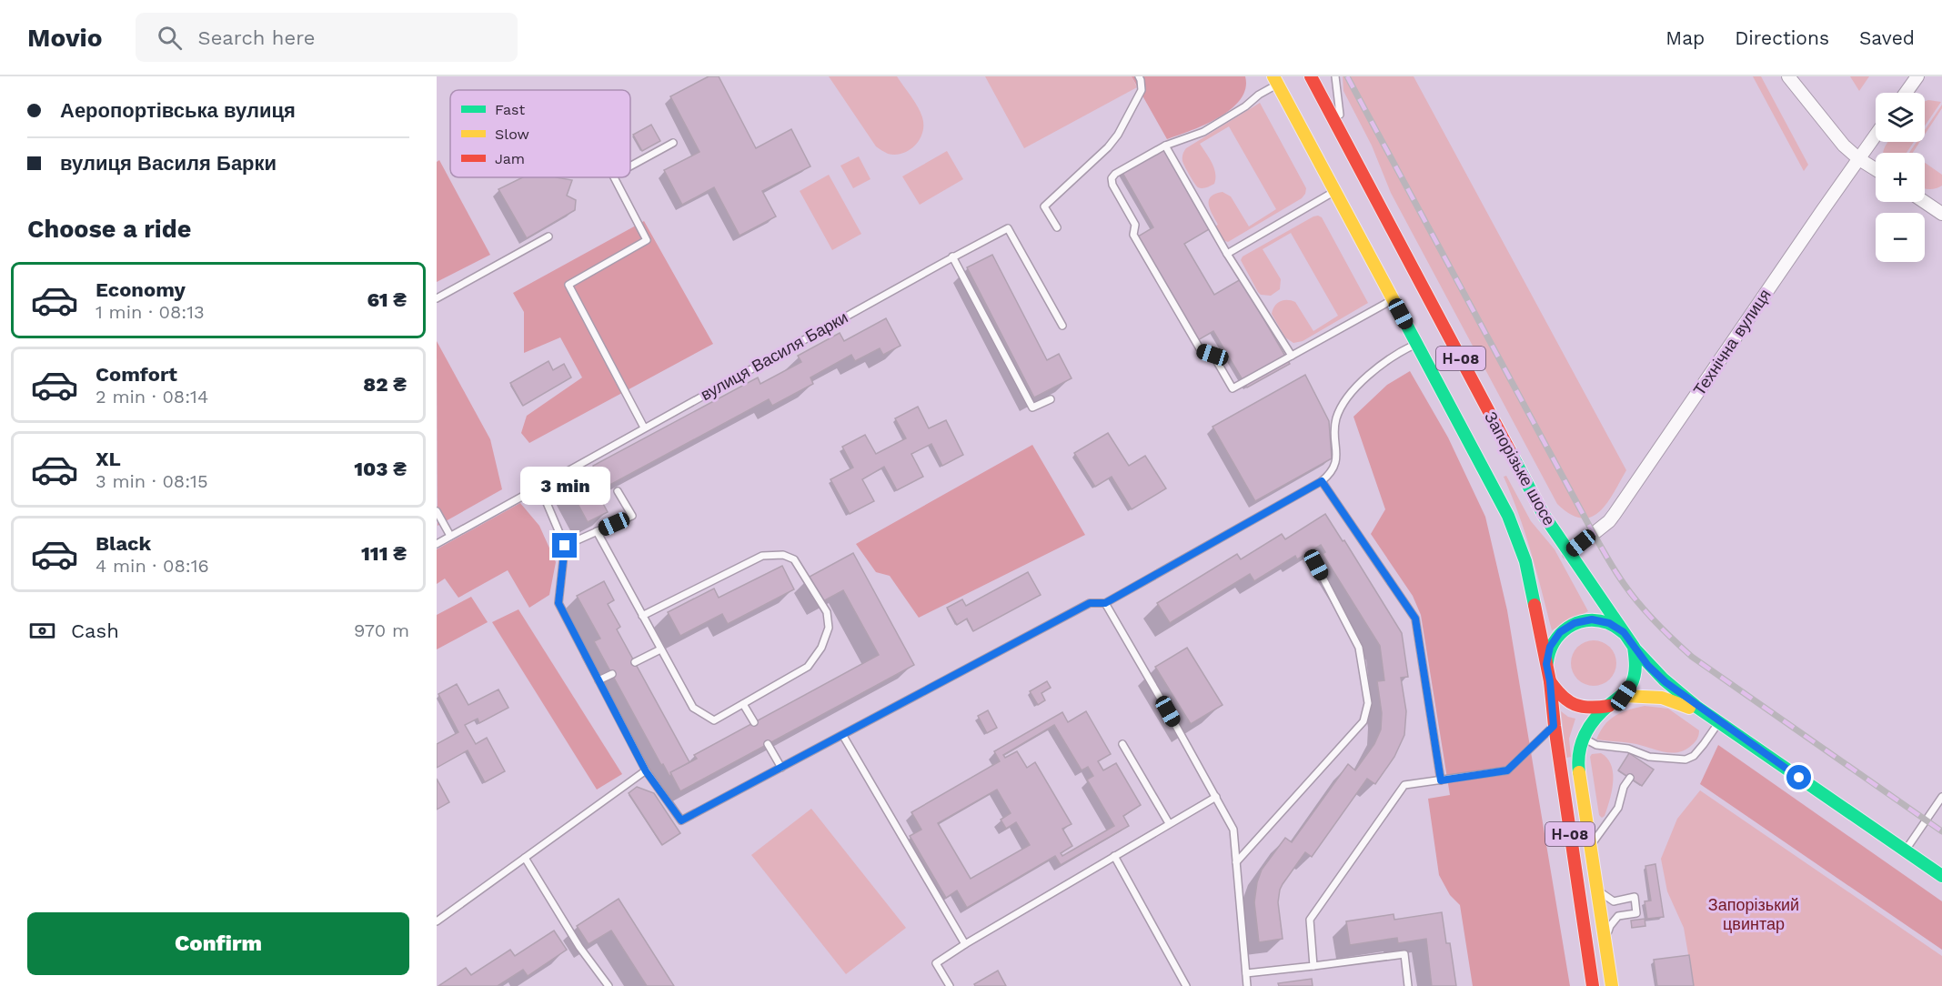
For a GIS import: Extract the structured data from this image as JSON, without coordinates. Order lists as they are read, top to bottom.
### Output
{
  "streets": {
    "main road": ["Н-08", "Запорізьке шосе"],
    "street": ["Технічна вулиця"],
    "lane": ["вулиця Василя Барки"]
  },
  "crossings": [
    ["Технічна вулиця", "Запорізьке шосе"],
    ["Н-08", "Запорізьке шосе"]
  ],
  "parks": ["Запорізький цвинтар"],
  "legend": ["Fast", "Slow", "Jam"],
  "page": {
    "header": "Movio",
    "search": "Search here",
    "nav": ["Map", "Directions", "Saved"],
    "banner": ["Аеропортівська вулиця", "вулиця Василя Барки"],
    "map_buttons": ["+", "−"],
    "heading": "Choose a ride",
    "list": [
      {
        "name": "Economy",
        "note": "1 min · 08:13",
        "value": "61 ₴"
      },
      {
        "name": "Comfort",
        "note": "2 min · 08:14",
        "value": "82 ₴"
      },
      {
        "name": "XL",
        "note": "3 min · 08:15",
        "value": "103 ₴"
      },
      {
        "name": "Black",
        "note": "4 min · 08:16",
        "value": "111 ₴"
      }
    ],
    "bubble": "3 min",
    "pay": ["Cash", "970 m"],
    "buttons": "Confirm"
  }
}
